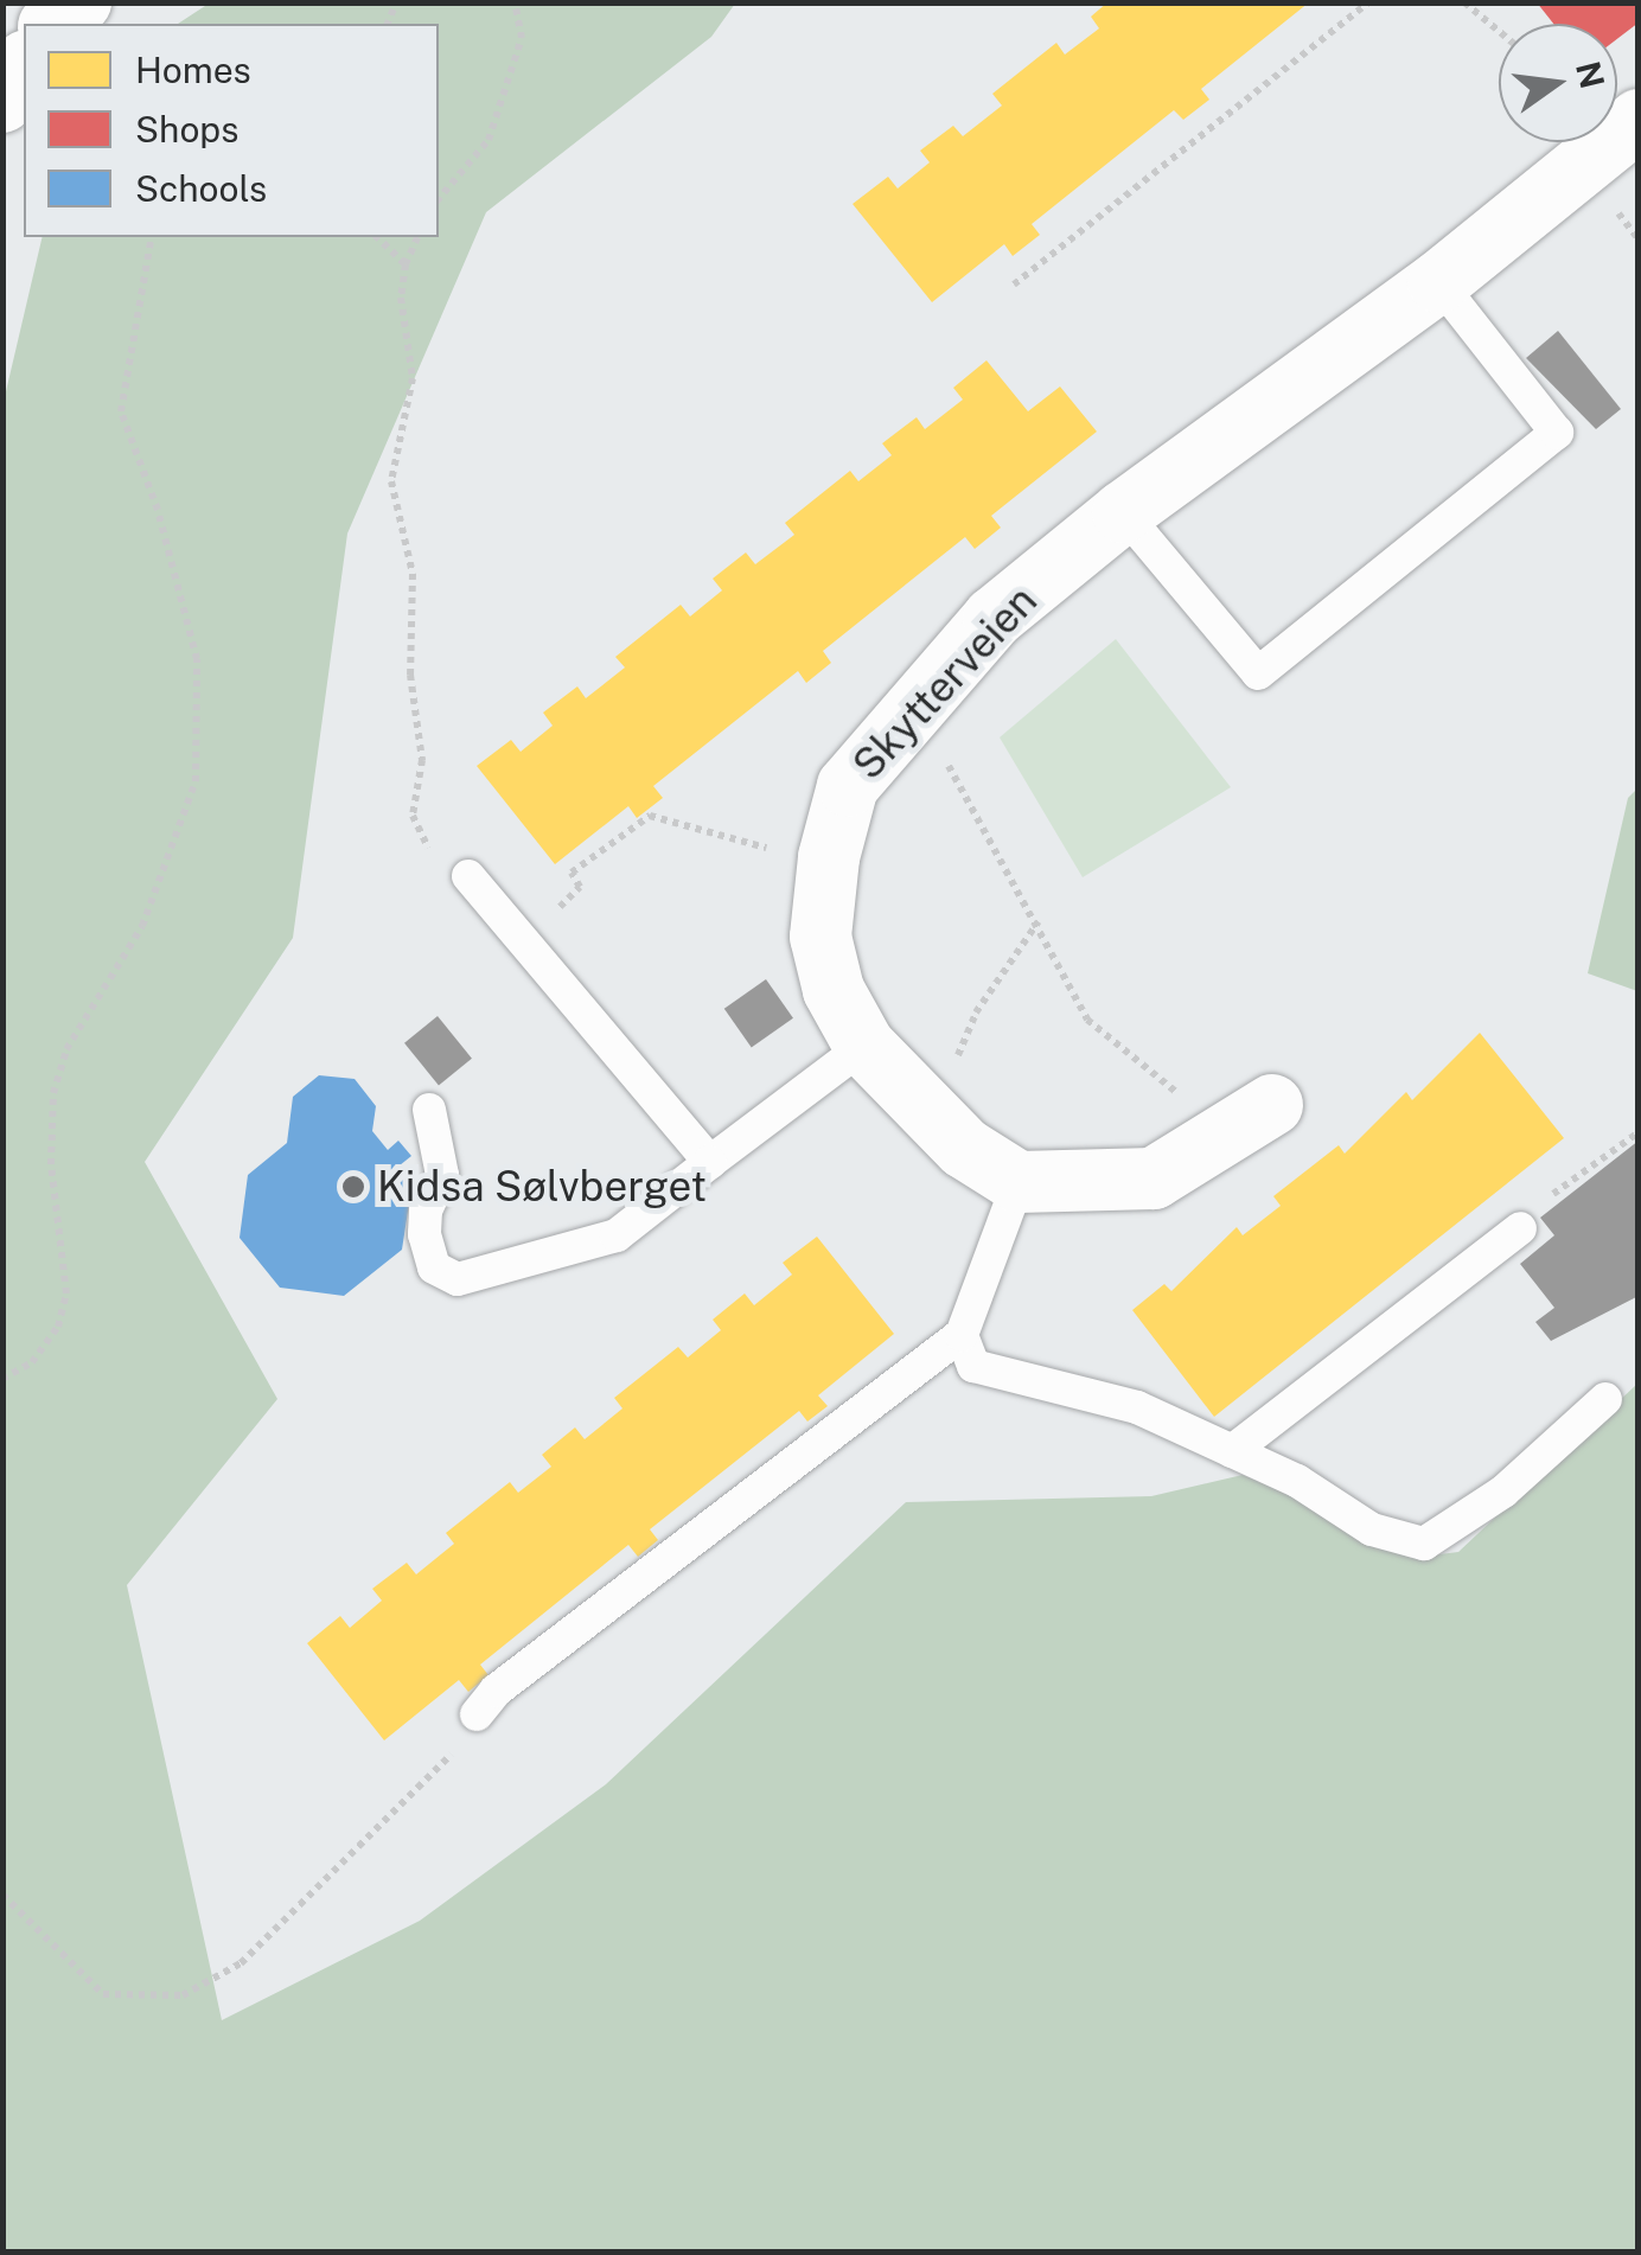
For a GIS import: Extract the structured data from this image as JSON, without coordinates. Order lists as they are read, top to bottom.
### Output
{
  "streets": {
    "street": ["Skytterveien"]
  },
  "places": ["Kidsa Sølvberget"],
  "legend": ["Homes", "Shops", "Schools"],
  "north": "right"
}
